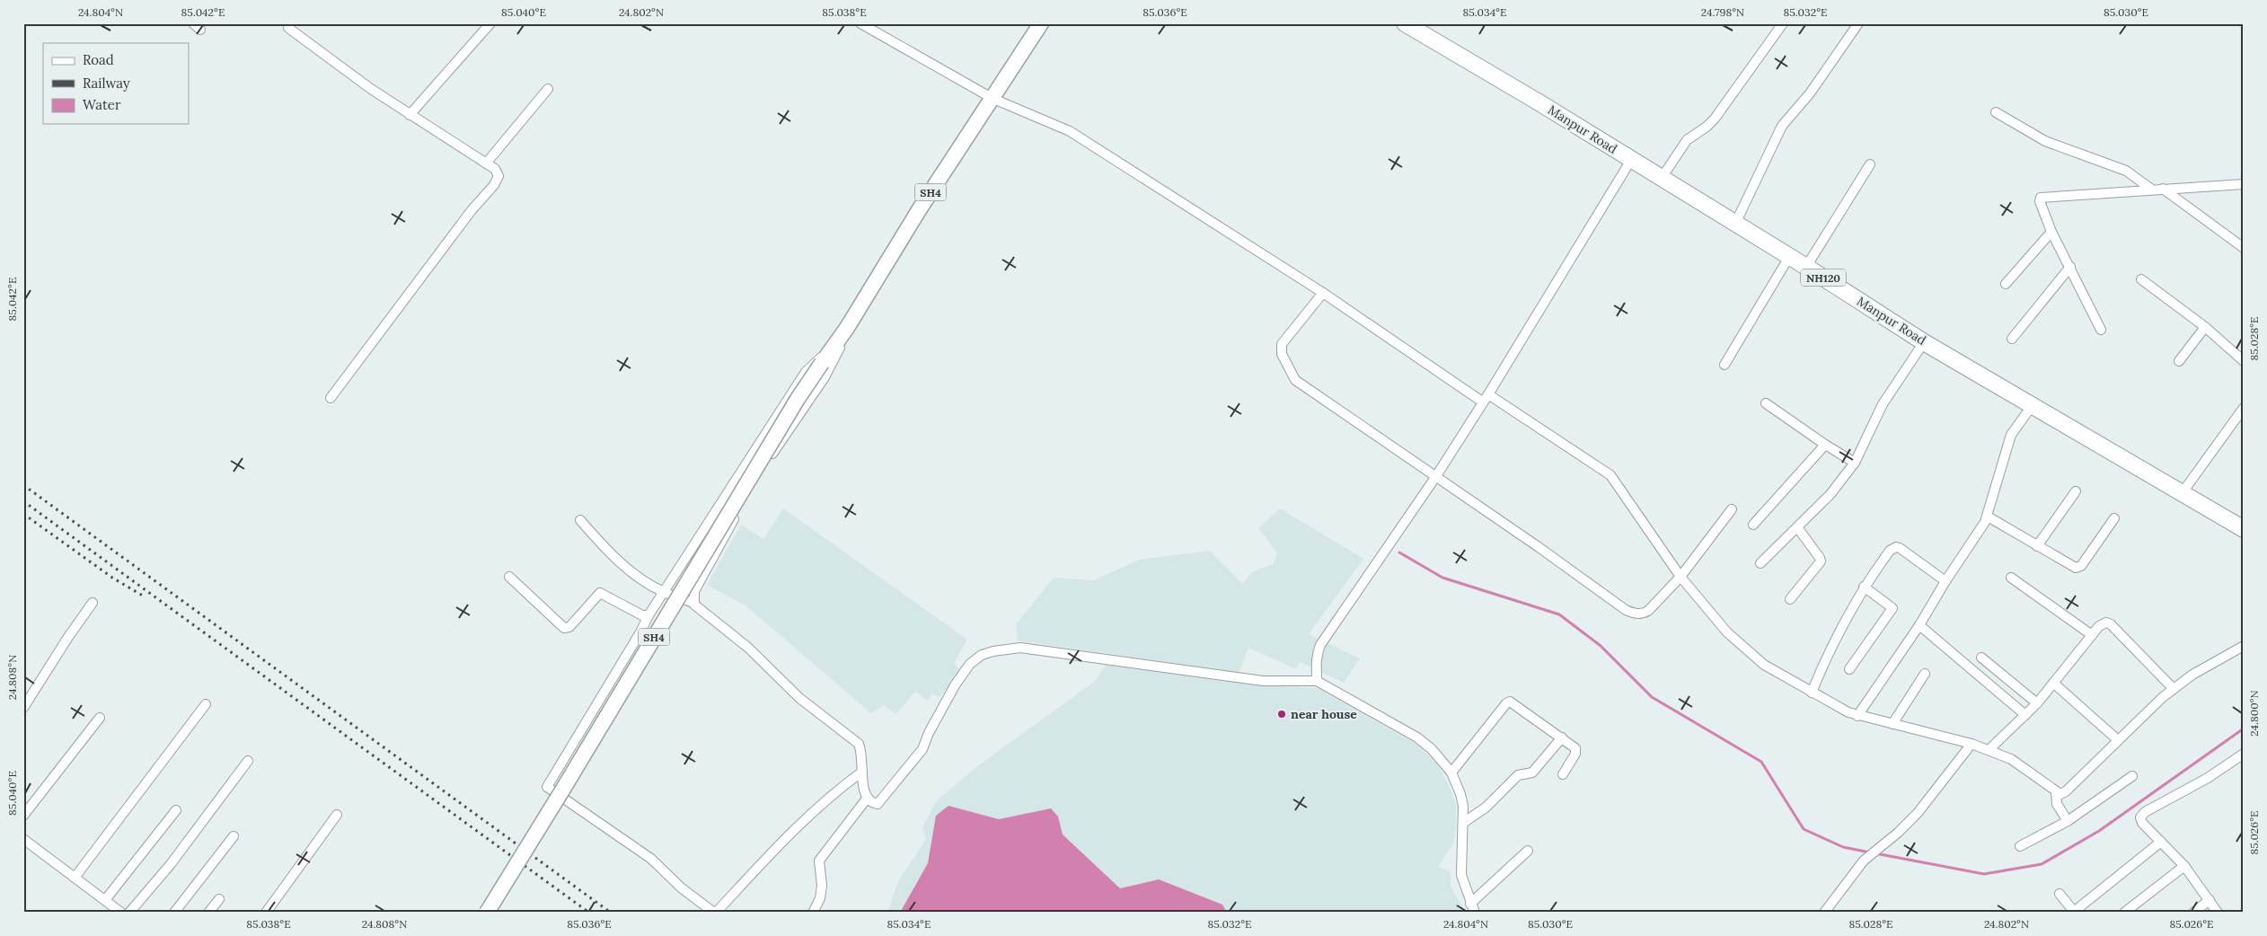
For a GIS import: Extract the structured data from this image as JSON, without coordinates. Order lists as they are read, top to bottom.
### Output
{
  "streets": {
    "highway": ["Manpur Road", "NH120"],
    "main road": ["SH4"]
  },
  "places": ["near house"],
  "legend": ["Road", "Railway", "Water"],
  "coordinates": [
    "24.804°N",
    "85.042°E",
    "85.040°E",
    "24.802°N",
    "85.038°E",
    "85.036°E",
    "85.034°E",
    "24.798°N",
    "85.032°E",
    "85.030°E",
    "85.028°E",
    "24.808°N",
    "24.800°N",
    "85.026°E"
  ]
}
